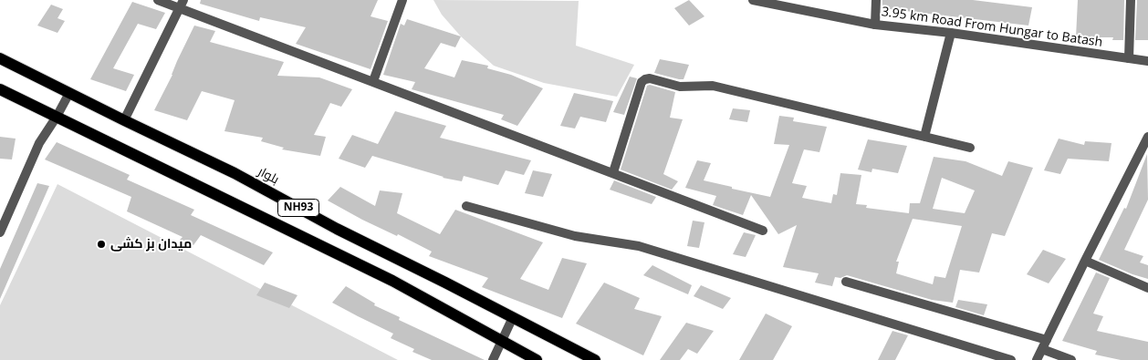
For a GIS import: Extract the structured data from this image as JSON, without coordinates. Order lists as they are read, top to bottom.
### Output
{
  "streets": {
    "main road": ["بلوار", "NH93"],
    "street": ["3.95 km Road From Hungar to Batash"]
  },
  "places": ["میدان بز کشی"]
}
